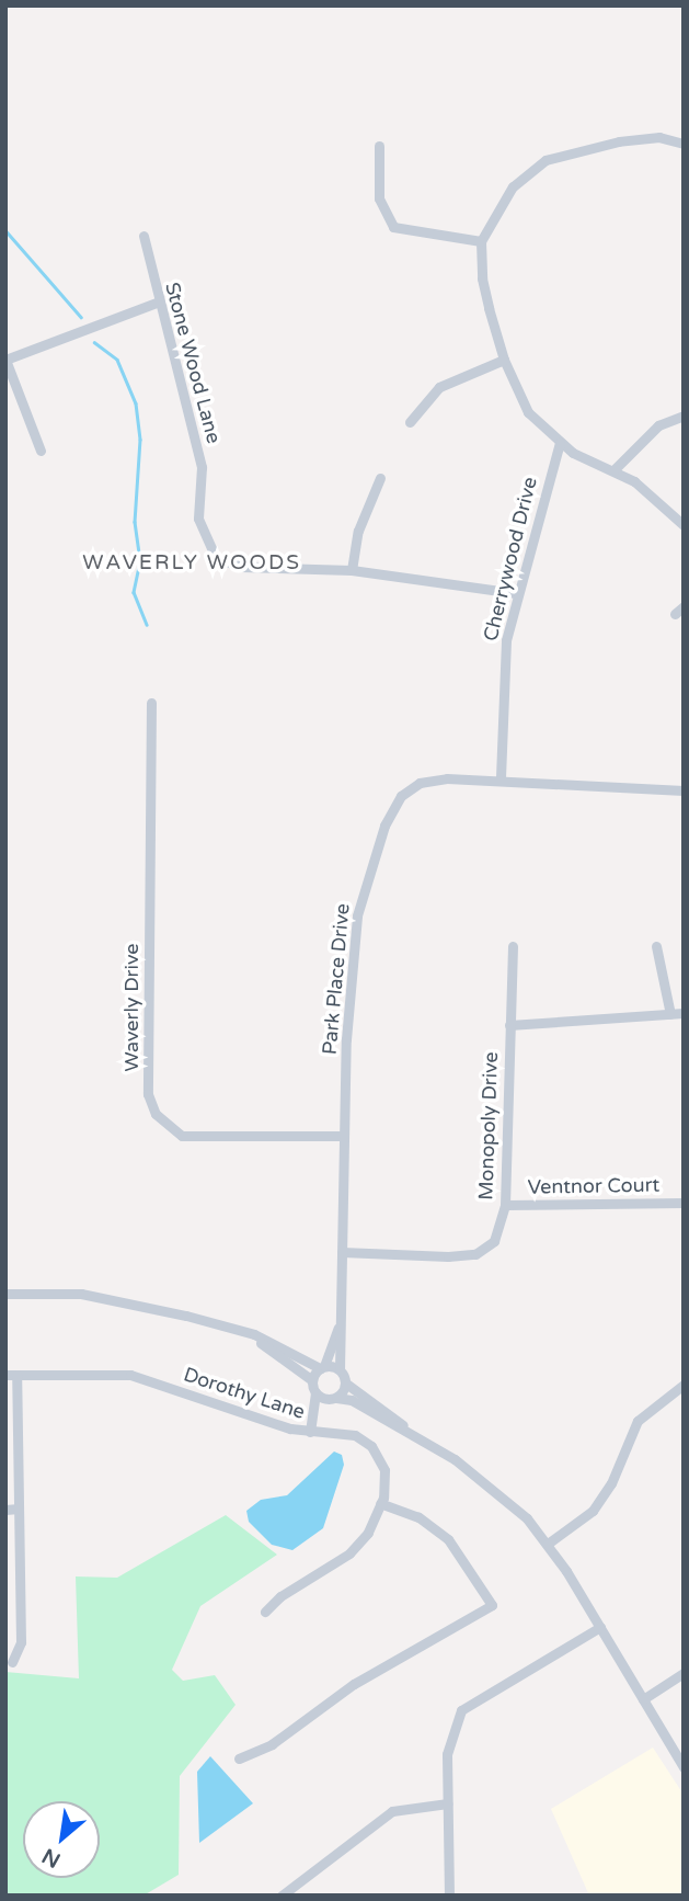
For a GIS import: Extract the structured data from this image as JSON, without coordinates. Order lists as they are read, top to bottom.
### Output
{
  "streets": {
    "street": [
      "Stone Wood Lane",
      "Cherrywood Drive",
      "Park Place Drive",
      "Waverly Drive",
      "Monopoly Drive",
      "Ventnor Court",
      "Dorothy Lane"
    ]
  },
  "crossings": [
    ["Stone Wood Lane", "Cherrywood Drive"],
    ["Cherrywood Drive", "Park Place Drive"],
    ["Park Place Drive", "Waverly Drive"],
    ["Park Place Drive", "Monopoly Drive"],
    ["Monopoly Drive", "Ventnor Court"]
  ],
  "districts": ["WAVERLY WOODS"],
  "north": "bottom left"
}
